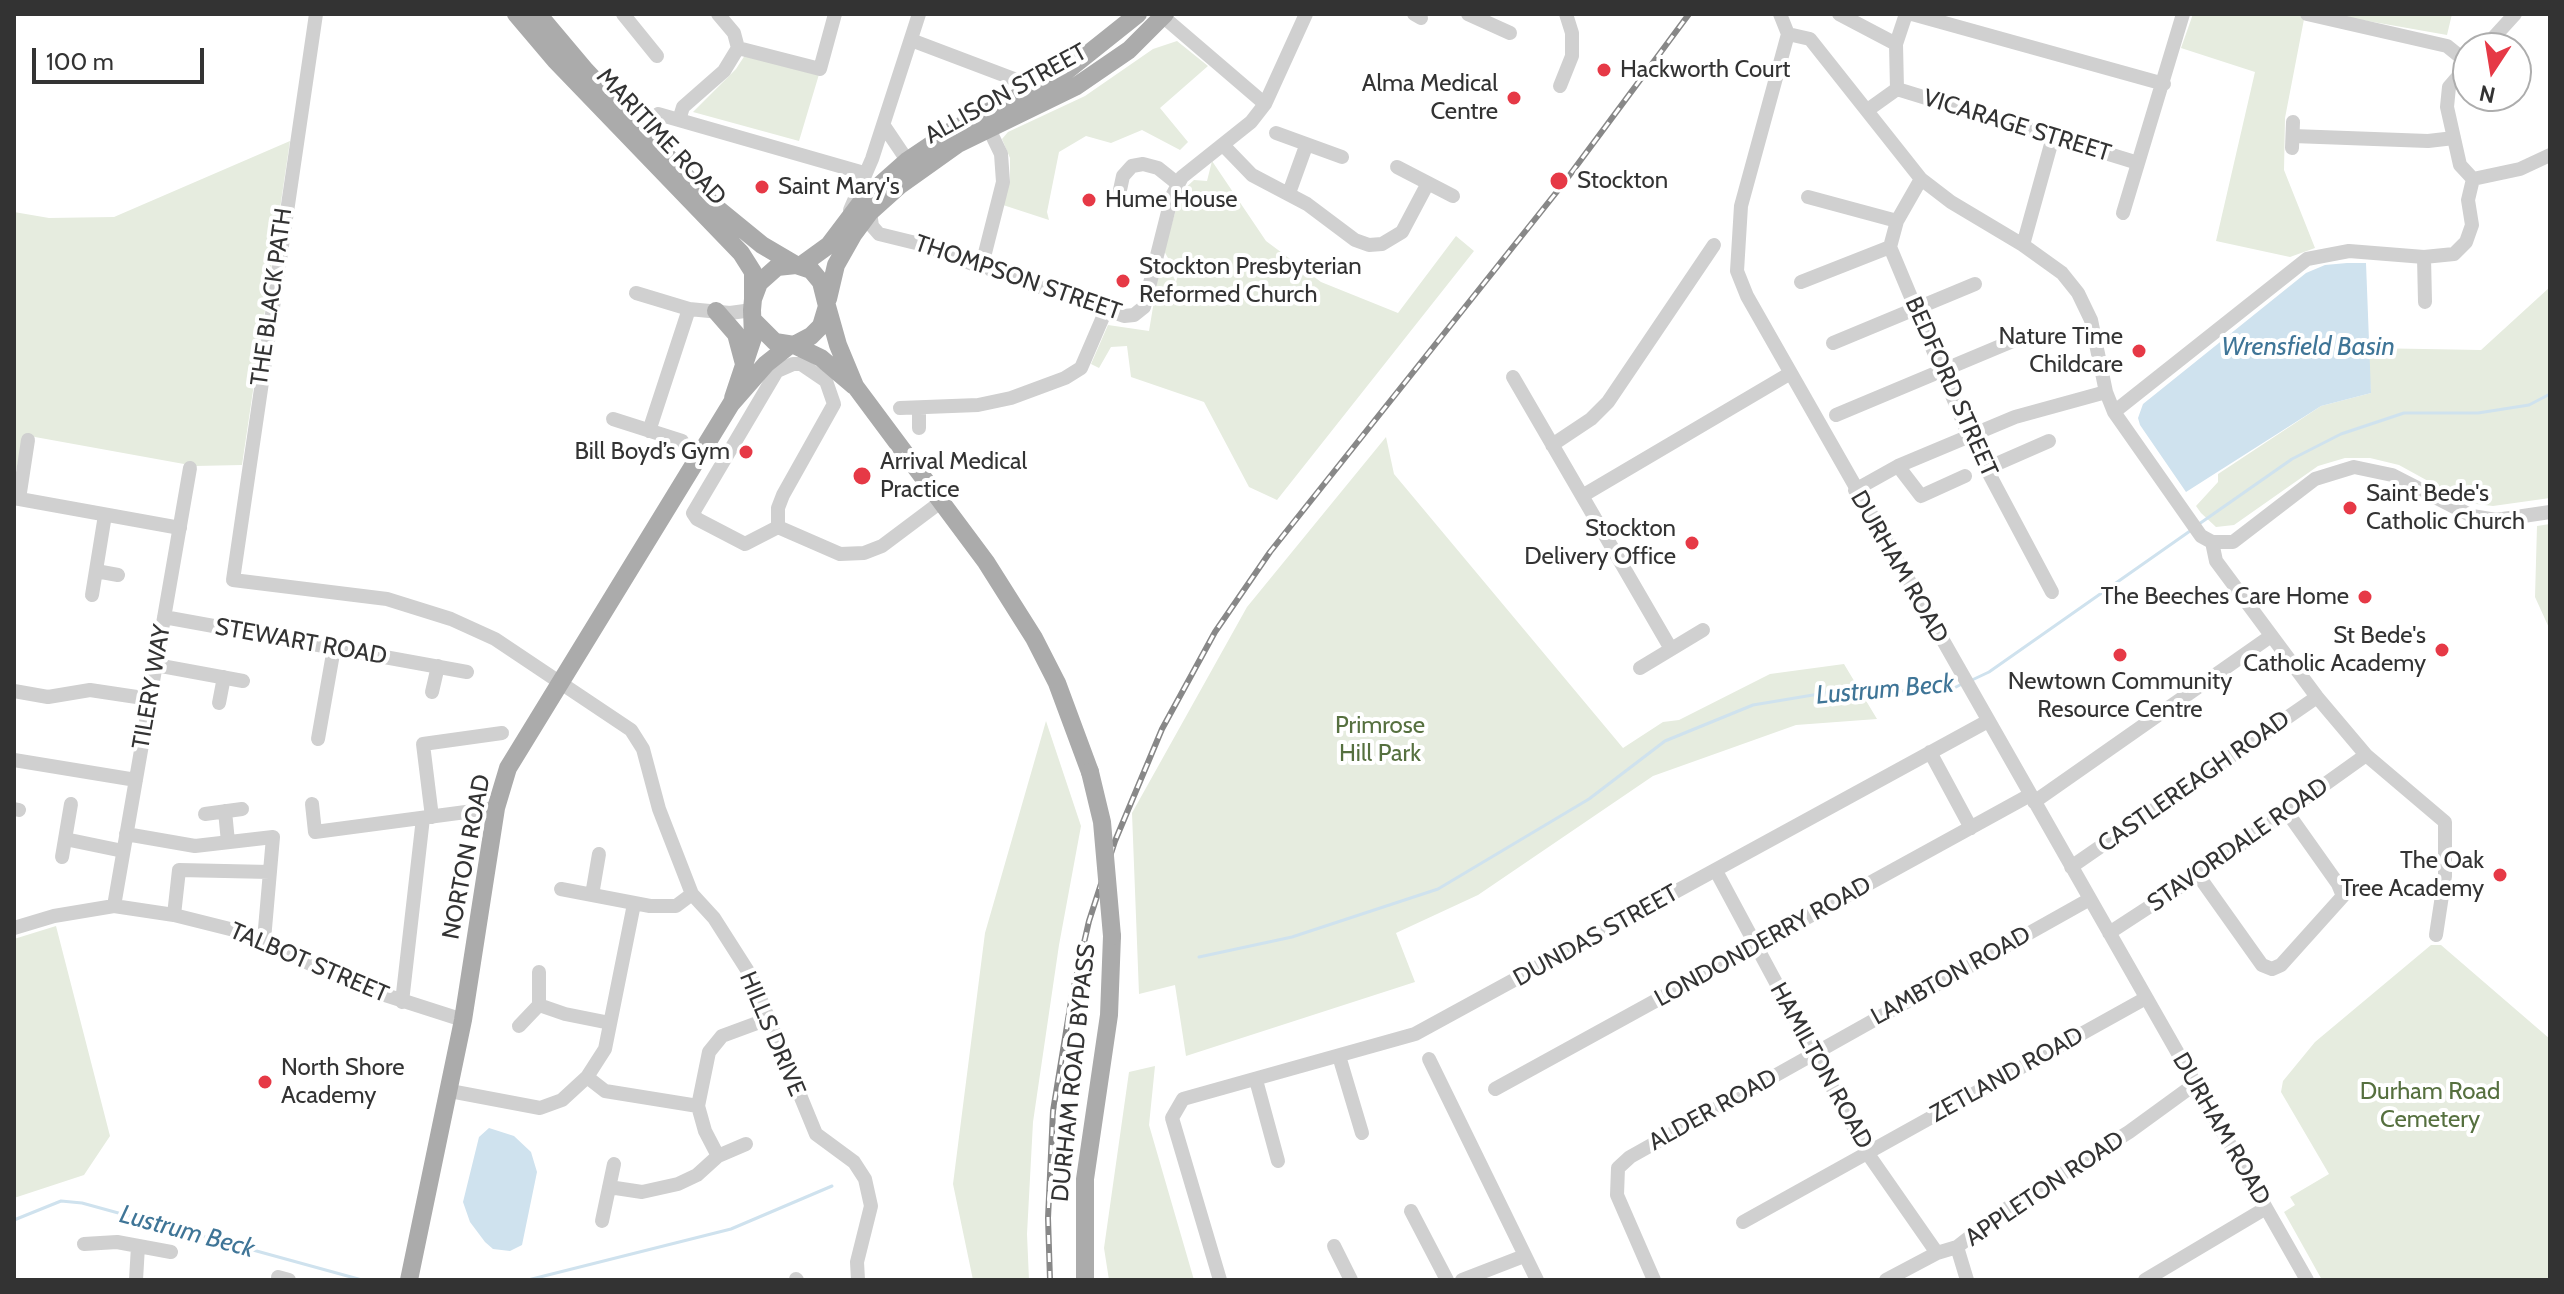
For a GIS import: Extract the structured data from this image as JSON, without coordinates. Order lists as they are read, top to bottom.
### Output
{
  "streets": {
    "main road": [
      "ALLISON STREET",
      "MARITIME ROAD",
      "NORTON ROAD",
      "DURHAM ROAD BYPASS"
    ],
    "street": [
      "VICARAGE STREET",
      "THOMPSON STREET",
      "THE BLACK PATH",
      "BEDFORD STREET",
      "DURHAM ROAD",
      "STEWART ROAD",
      "TILERY WAY",
      "CASTLEREAGH ROAD",
      "STAVORDALE ROAD",
      "DUNDAS STREET",
      "LONDONDERRY ROAD",
      "TALBOT STREET",
      "LAMBTON ROAD",
      "HILLS DRIVE",
      "HAMILTON ROAD",
      "ZETLAND ROAD",
      "ALDER ROAD",
      "APPLETON ROAD"
    ]
  },
  "crossings": [
    ["ALLISON STREET", "MARITIME ROAD"],
    ["ALLISON STREET", "THOMPSON STREET"],
    ["ALLISON STREET", "NORTON ROAD"],
    ["MARITIME ROAD", "NORTON ROAD"],
    ["THE BLACK PATH", "HILLS DRIVE"],
    ["DURHAM ROAD", "CASTLEREAGH ROAD"],
    ["DURHAM ROAD", "STAVORDALE ROAD"],
    ["DURHAM ROAD", "DUNDAS STREET"],
    ["DURHAM ROAD", "LONDONDERRY ROAD"],
    ["DURHAM ROAD", "LAMBTON ROAD"],
    ["DURHAM ROAD", "ZETLAND ROAD"],
    ["DURHAM ROAD", "APPLETON ROAD"],
    ["STEWART ROAD", "TILERY WAY"],
    ["TILERY WAY", "TALBOT STREET"],
    ["NORTON ROAD", "TALBOT STREET"],
    ["NORTON ROAD", "HILLS DRIVE"],
    ["DUNDAS STREET", "HAMILTON ROAD"],
    ["LONDONDERRY ROAD", "HAMILTON ROAD"],
    ["LAMBTON ROAD", "HAMILTON ROAD"],
    ["LAMBTON ROAD", "ALDER ROAD"],
    ["HAMILTON ROAD", "ZETLAND ROAD"],
    ["HAMILTON ROAD", "ALDER ROAD"],
    ["HAMILTON ROAD", "APPLETON ROAD"]
  ],
  "water": ["Wrensfield Basin", "Lustrum Beck"],
  "parks": ["Primrose Hill Park", "Durham Road Cemetery"],
  "places": [
    "Hackworth Court",
    "Alma Medical Centre",
    "Stockton",
    "Saint Mary's",
    "Hume House",
    "Stockton Presbyterian Reformed Church",
    "Nature Time Childcare",
    "Bill Boyd’s Gym",
    "Arrival Medical Practice",
    "Saint Bede's Catholic Church",
    "Stockton Delivery Office",
    "The Beeches Care Home",
    "St Bede's Catholic Academy",
    "Newtown Community Resource Centre",
    "The Oak Tree Academy",
    "North Shore Academy"
  ],
  "scale_bar": "100 m",
  "north": "bottom"
}
